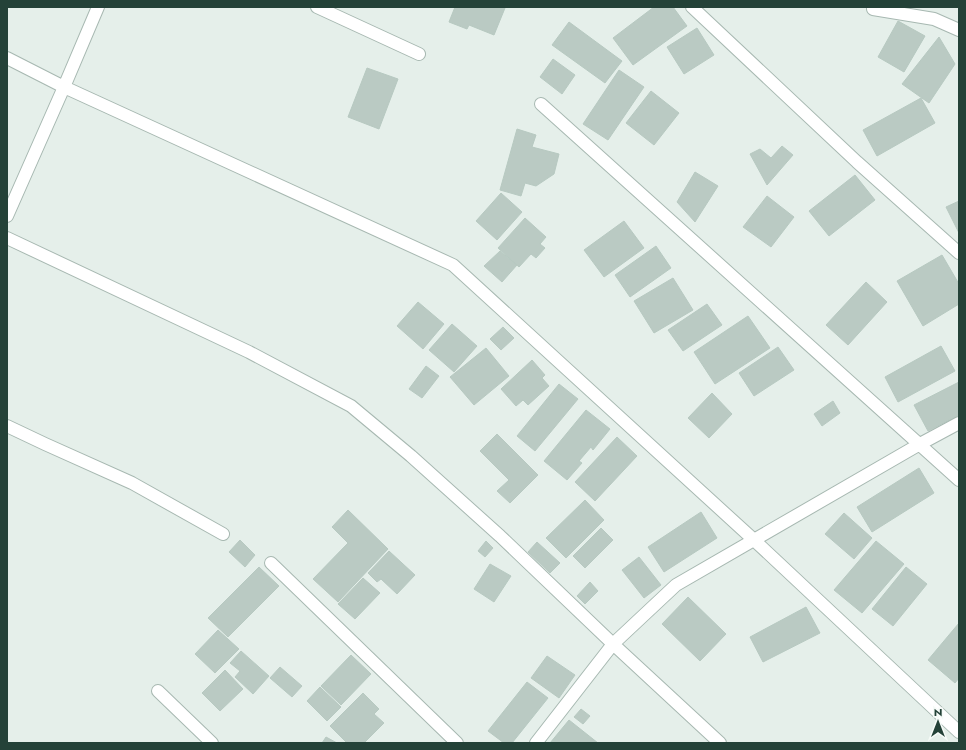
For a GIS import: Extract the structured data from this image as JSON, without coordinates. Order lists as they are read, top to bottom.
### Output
{
  "north": "top"
}
